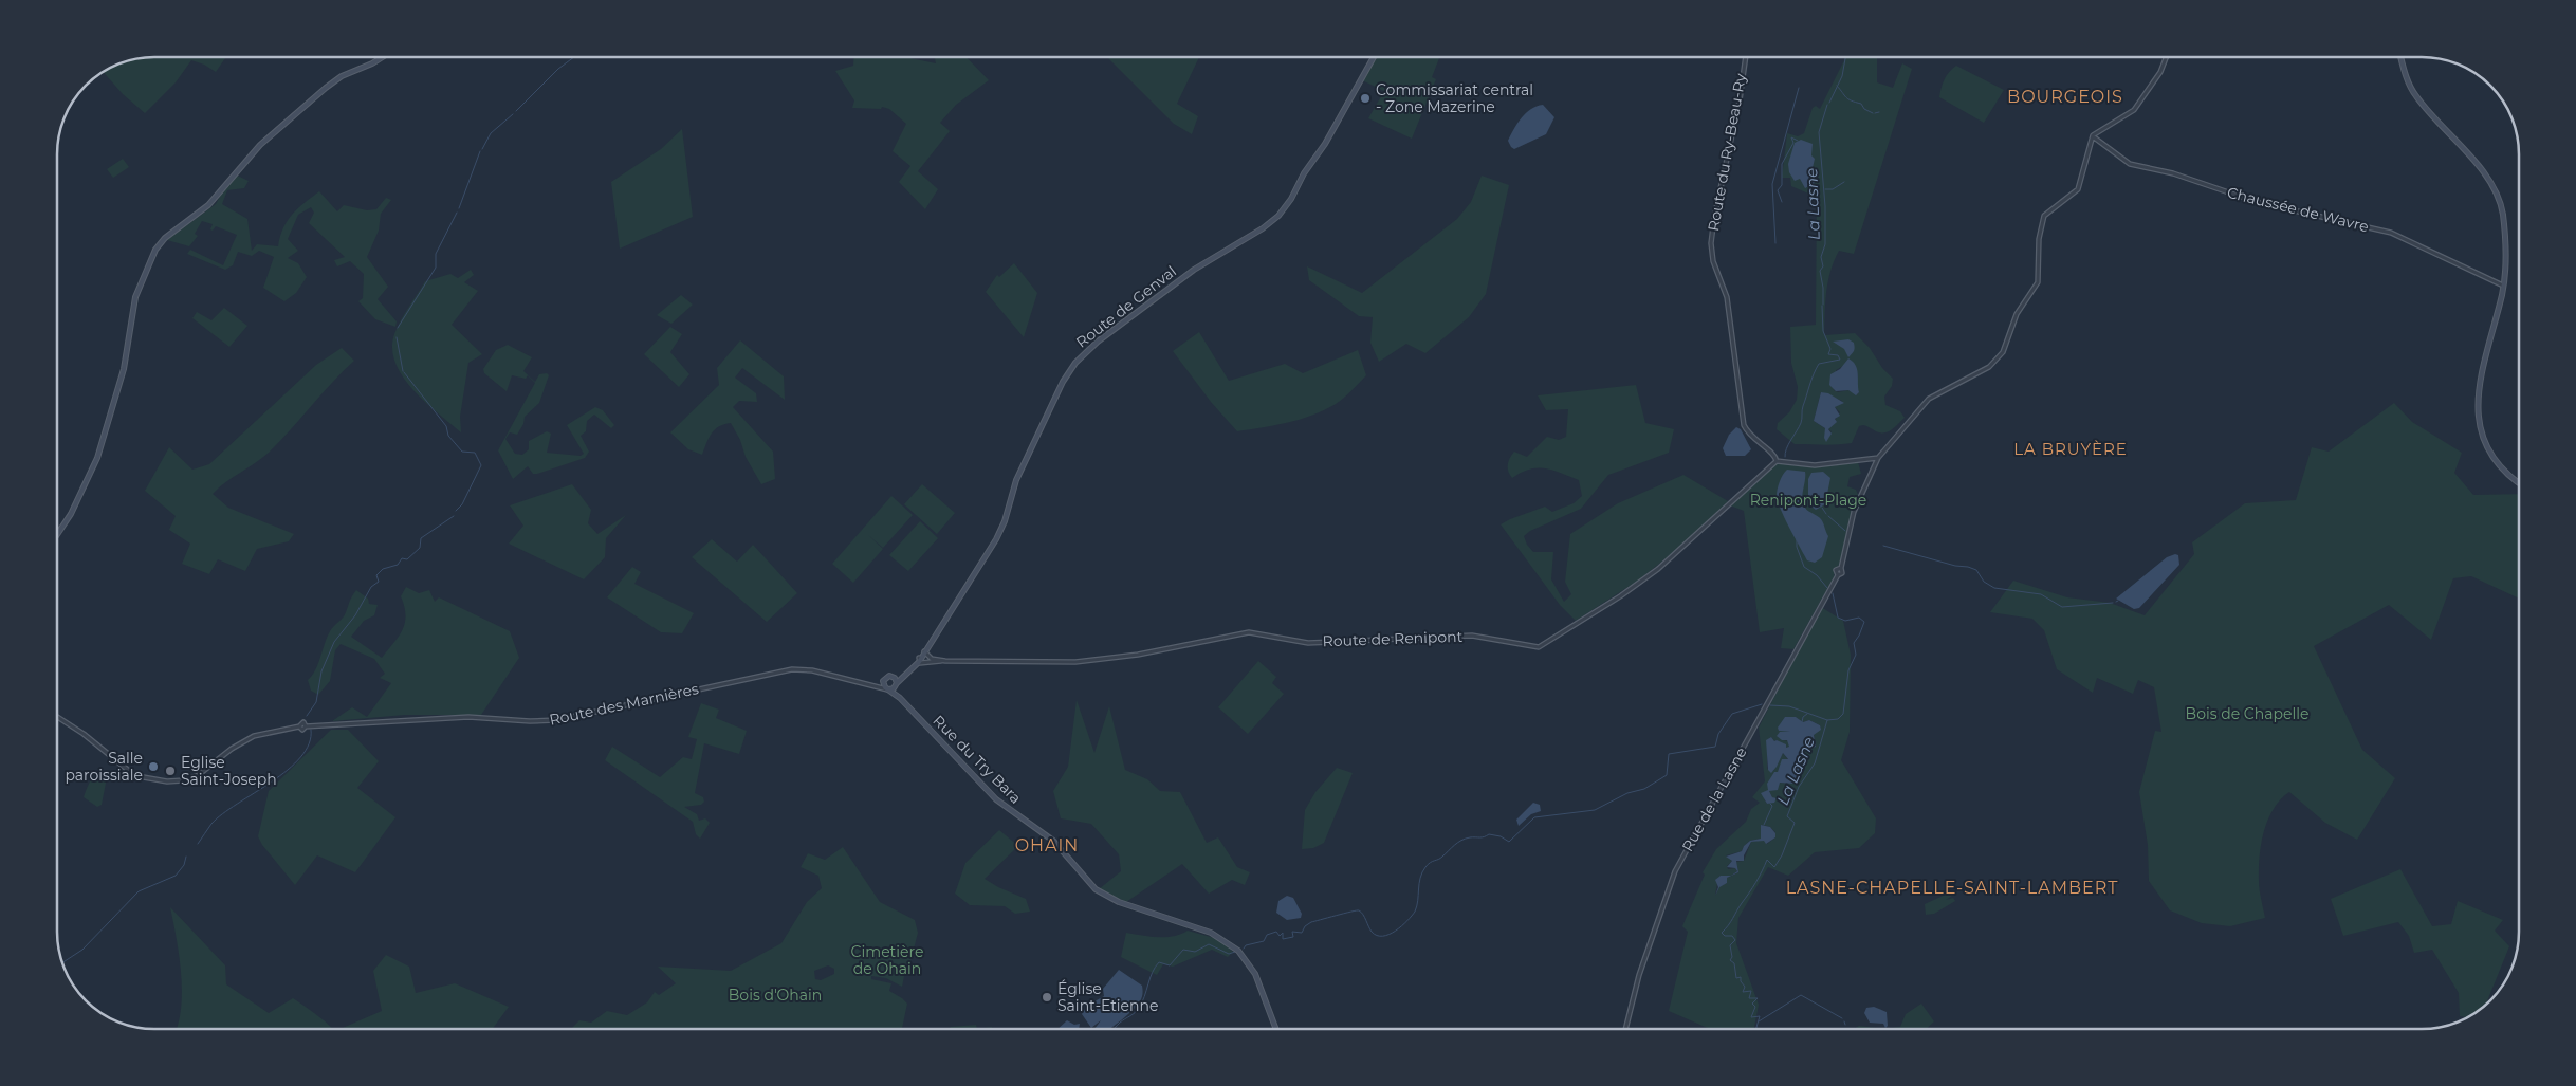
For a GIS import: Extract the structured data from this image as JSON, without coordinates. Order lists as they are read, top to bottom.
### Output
{
  "streets": {
    "main road": ["Route de Genval", "Rue du Try Bara"],
    "street": [
      "Route du Ry-Beau-Ry",
      "Chaussée de Wavre",
      "Route de Renipont",
      "Route des Marnières",
      "Rue de la Lasne"
    ]
  },
  "crossings": [
    ["Route du Ry-Beau-Ry", "Route de Renipont"],
    ["Route de Genval", "Route de Renipont"],
    ["Route de Genval", "Rue du Try Bara"],
    ["Route des Marnières", "Rue du Try Bara"]
  ],
  "districts": [
    "BOURGEOIS",
    "LA BRUYÈRE",
    "OHAIN",
    "LASNE-CHAPELLE-SAINT-LAMBERT"
  ],
  "water": ["La Lasne"],
  "parks": [
    "Renipont-Plage",
    "Bois de Chapelle",
    "Cimetière de Ohain",
    "Bois d'Ohain"
  ],
  "places": [
    "Commissariat central - Zone Mazerine",
    "Salle paroissiale",
    "Eglise Saint-Joseph",
    "Église Saint-Etienne"
  ]
}
